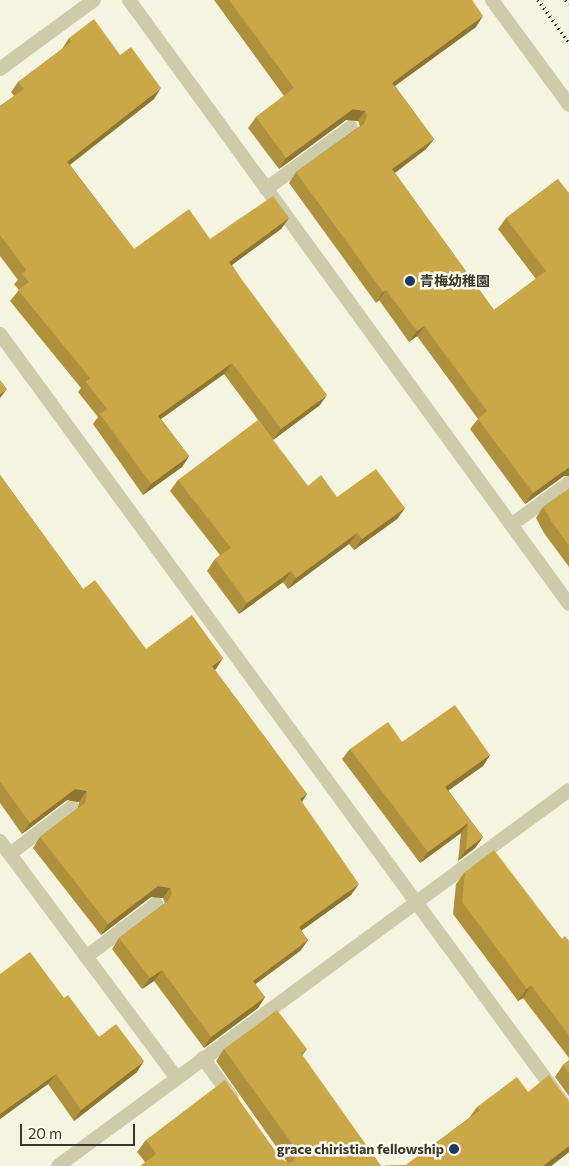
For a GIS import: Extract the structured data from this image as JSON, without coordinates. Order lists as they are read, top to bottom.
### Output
{
  "places": ["青梅幼稚園", "grace chiristian fellowship"],
  "scale_bar": "20 m"
}
